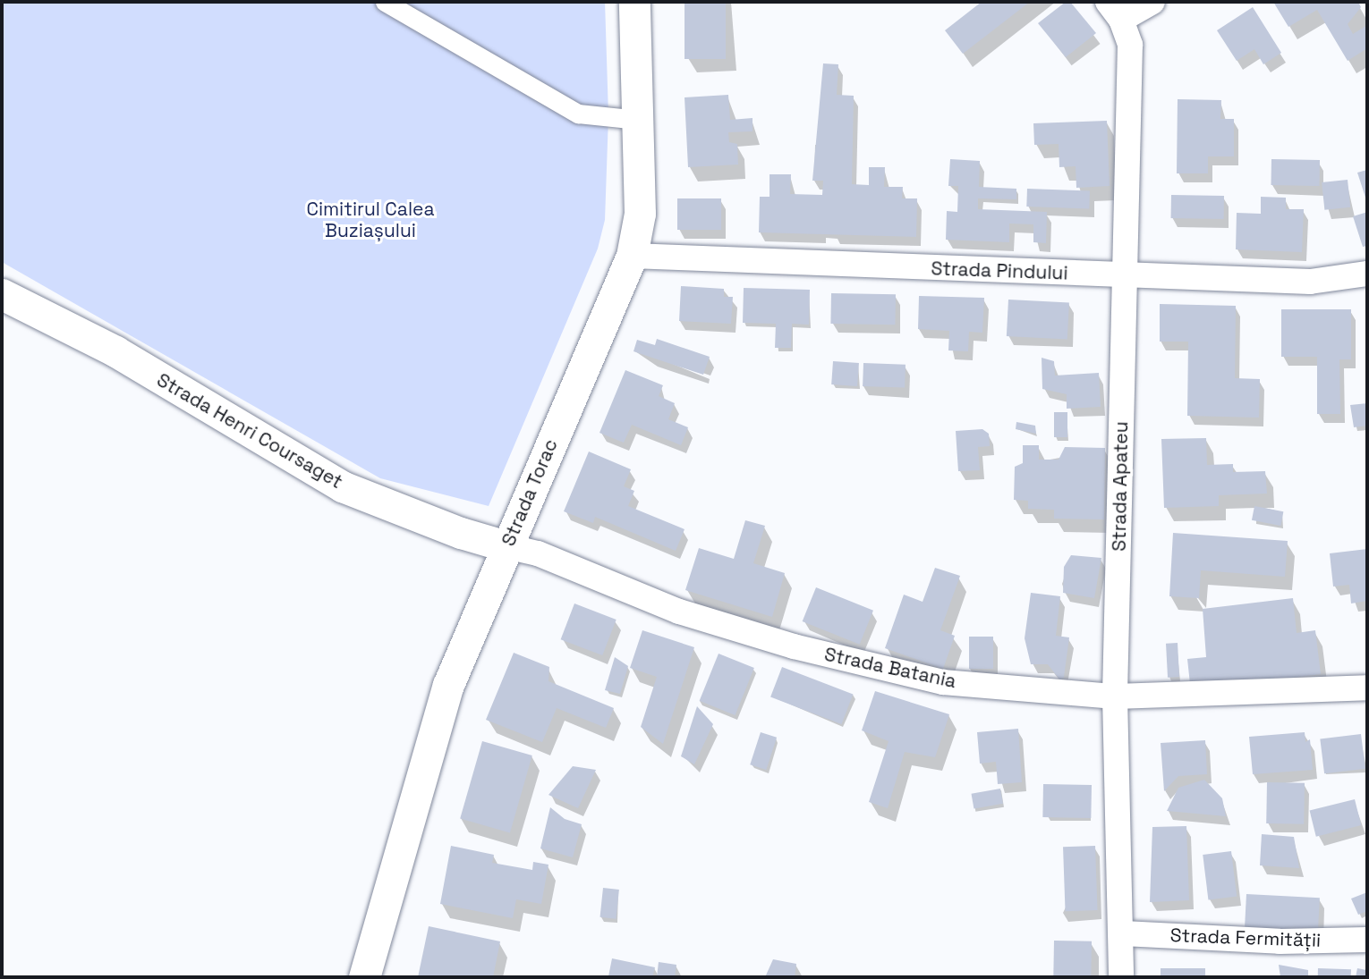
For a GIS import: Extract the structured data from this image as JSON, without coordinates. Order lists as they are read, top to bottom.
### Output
{
  "streets": {
    "street": [
      "Strada Pindului",
      "Strada Henri Coursaget",
      "Strada Apateu",
      "Strada Torac",
      "Strada Batania",
      "Strada Fermității"
    ]
  },
  "crossings": [
    ["Strada Pindului", "Strada Apateu"],
    ["Strada Pindului", "Strada Torac"],
    ["Strada Henri Coursaget", "Strada Torac"],
    ["Strada Henri Coursaget", "Strada Batania"],
    ["Strada Apateu", "Strada Batania"],
    ["Strada Apateu", "Strada Fermității"],
    ["Strada Torac", "Strada Batania"]
  ],
  "parks": ["Cimitirul Calea Buziașului"]
}
